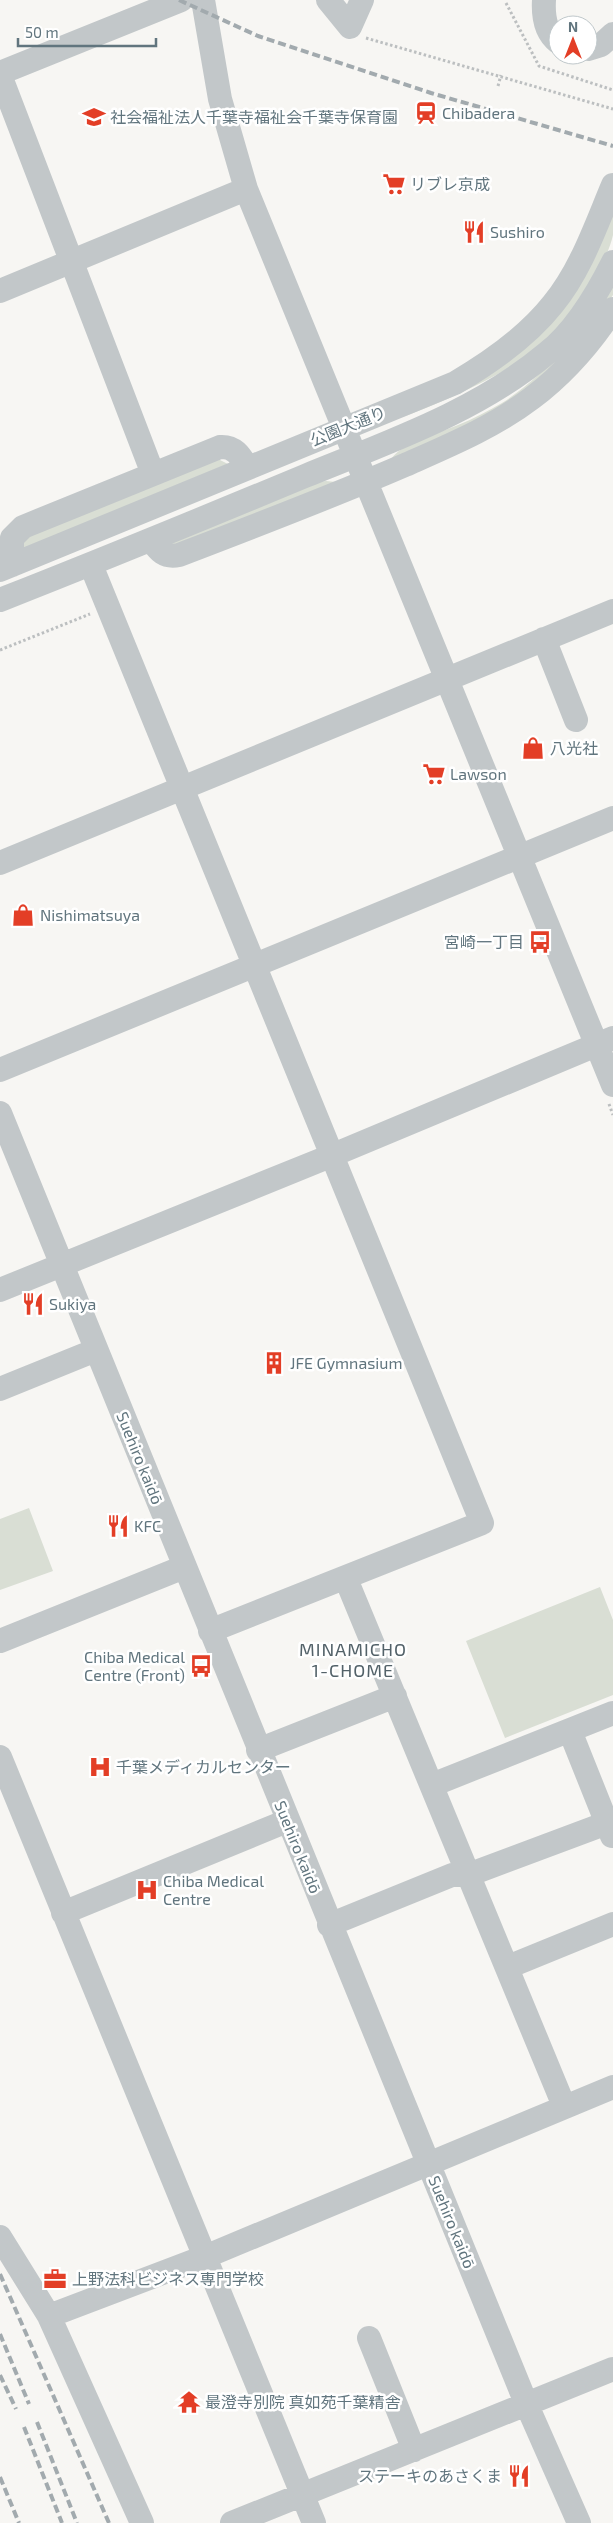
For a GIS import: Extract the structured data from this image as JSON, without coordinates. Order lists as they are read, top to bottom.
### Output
{
  "streets": {
    "street": ["公園大通り", "Suehiro kaidō"]
  },
  "districts": ["MINAMICHO 1-CHOME"],
  "places": {
    "station": ["Chibadera"],
    "school or university": ["社会福祉法人千葉寺福祉会千葉寺保育園"],
    "supermarket": ["リブレ京成", "Lawson"],
    "restaurant": [
      "Sushiro",
      "Sukiya",
      "KFC",
      "ステーキのあさくま"
    ],
    "shop": ["八光社", "Nishimatsuya"],
    "bus stop": ["宮崎一丁目", "Chiba Medical Centre (Front)"],
    "building": ["JFE Gymnasium"],
    "hospital": ["千葉メディカルセンター", "Chiba Medical Centre"],
    "office": ["上野法科ビジネス専門学校"],
    "temple": ["最澄寺別院 真如苑千葉精舎"]
  },
  "scale_bar": "50 m",
  "north": "top"
}
